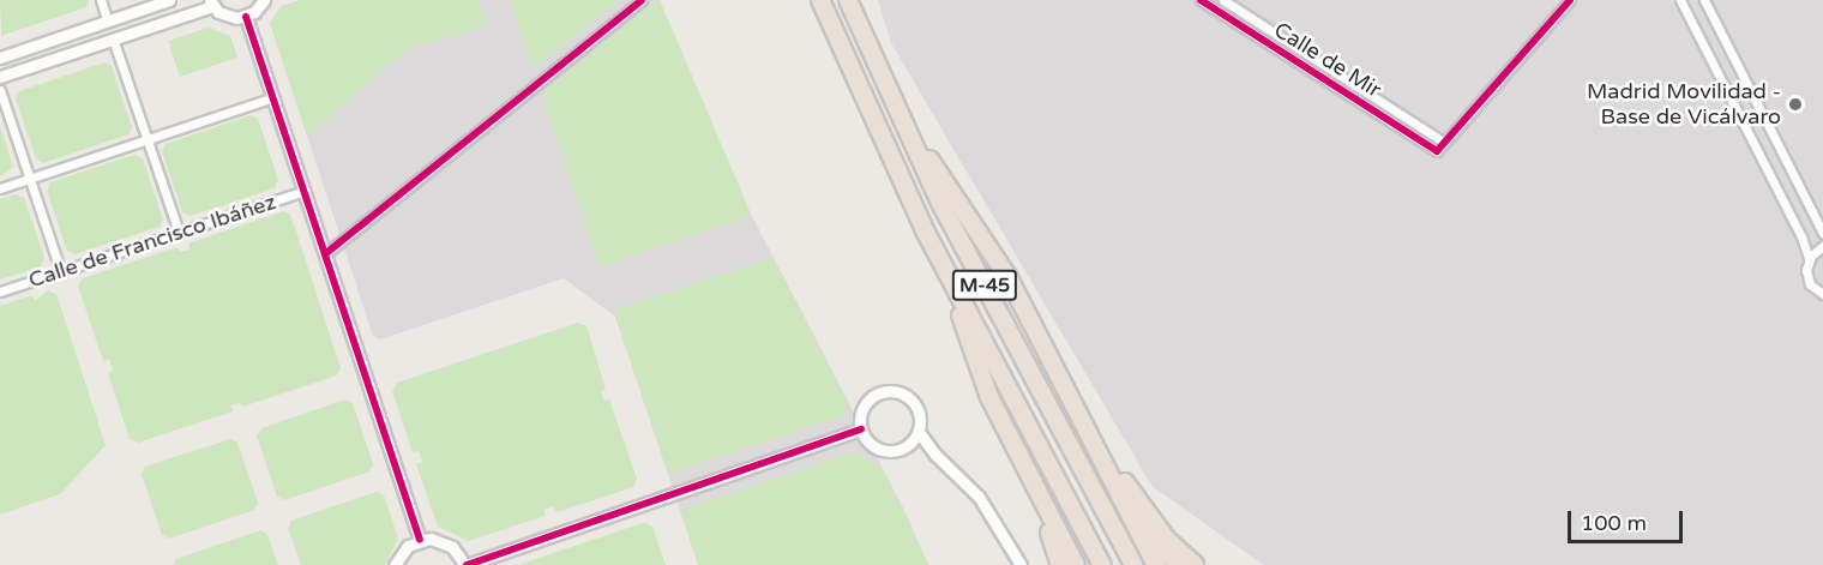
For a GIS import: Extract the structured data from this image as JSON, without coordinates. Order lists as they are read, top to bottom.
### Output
{
  "streets": {
    "highway": ["M-45"],
    "street": ["Calle de Mir", "Calle de Francisco Ibáñez"]
  },
  "places": ["Madrid Movilidad - Base de Vicálvaro"],
  "scale_bar": "100 m"
}
